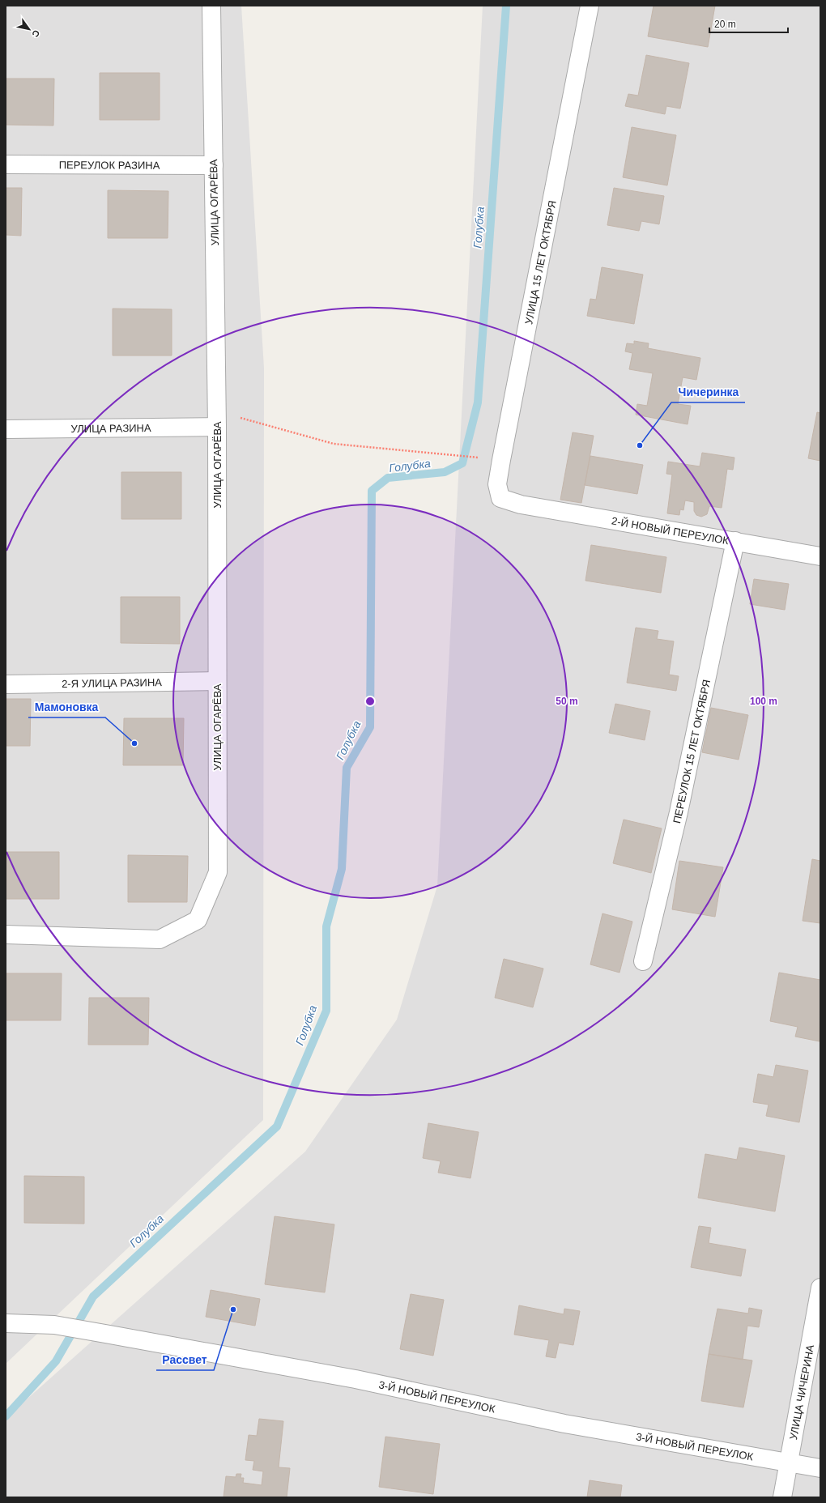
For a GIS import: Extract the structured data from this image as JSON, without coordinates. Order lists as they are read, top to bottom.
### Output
{
  "streets": {
    "street": [
      "ПЕРЕУЛОК РАЗИНА",
      "УЛИЦА ОГАРЁВА",
      "УЛИЦА 15 ЛЕТ ОКТЯБРЯ",
      "УЛИЦА РАЗИНА",
      "2-Й НОВЫЙ ПЕРЕУЛОК",
      "2-Я УЛИЦА РАЗИНА",
      "ПЕРЕУЛОК 15 ЛЕТ ОКТЯБРЯ",
      "УЛИЦА ЧИЧЕРИНА",
      "3-Й НОВЫЙ ПЕРЕУЛОК"
    ]
  },
  "crossings": [
    ["ПЕРЕУЛОК РАЗИНА", "УЛИЦА ОГАРЁВА"],
    ["УЛИЦА ОГАРЁВА", "УЛИЦА РАЗИНА"],
    ["УЛИЦА ОГАРЁВА", "2-Я УЛИЦА РАЗИНА"],
    ["УЛИЦА 15 ЛЕТ ОКТЯБРЯ", "2-Й НОВЫЙ ПЕРЕУЛОК"],
    ["2-Й НОВЫЙ ПЕРЕУЛОК", "ПЕРЕУЛОК 15 ЛЕТ ОКТЯБРЯ"],
    ["УЛИЦА ЧИЧЕРИНА", "3-Й НОВЫЙ ПЕРЕУЛОК"]
  ],
  "water": ["Голубка"],
  "places": ["Чичеринка", "Мамоновка", "Рассвет"],
  "scale_bar": "20 m",
  "north": "bottom right",
  "rings": ["50 m", "100 m"]
}
